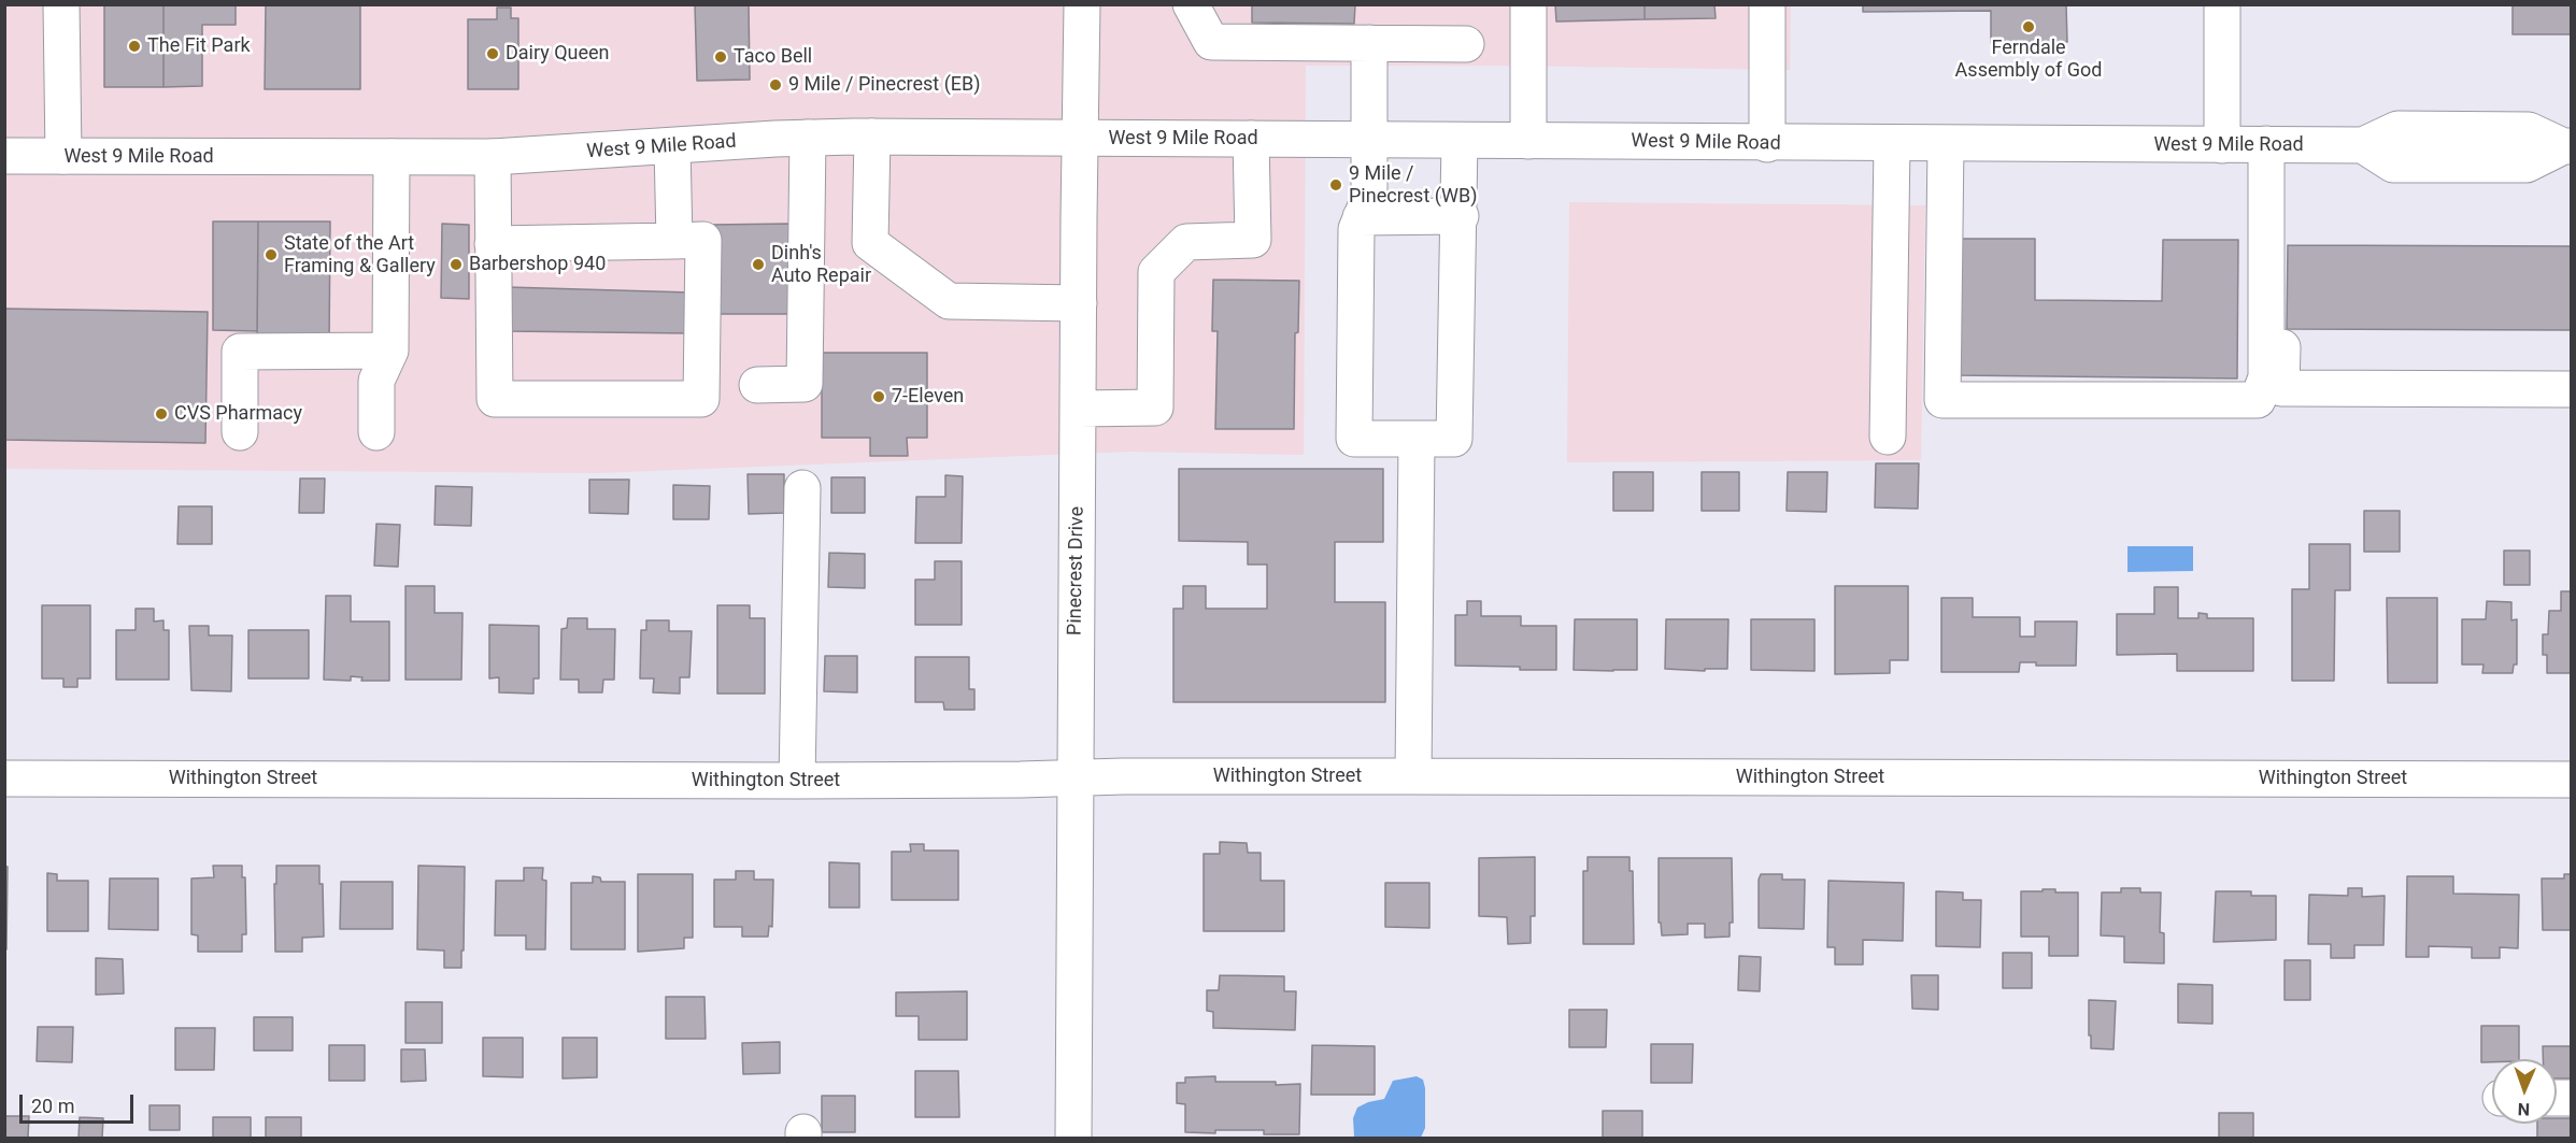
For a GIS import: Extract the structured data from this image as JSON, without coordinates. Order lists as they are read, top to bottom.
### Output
{
  "streets": {
    "street": ["West 9 Mile Road", "Pinecrest Drive", "Withington Street"]
  },
  "crossings": [
    ["West 9 Mile Road", "Pinecrest Drive"],
    ["Pinecrest Drive", "Withington Street"]
  ],
  "places": [
    "Ferndale Assembly of God",
    "The Fit Park",
    "Dairy Queen",
    "Taco Bell",
    "9 Mile / Pinecrest (EB)",
    "9 Mile / Pinecrest (WB)",
    "State of the Art Framing & Gallery",
    "Barbershop 940",
    "Dinh's Auto Repair",
    "7-Eleven",
    "CVS Pharmacy"
  ],
  "scale_bar": "20 m",
  "north": "bottom"
}
